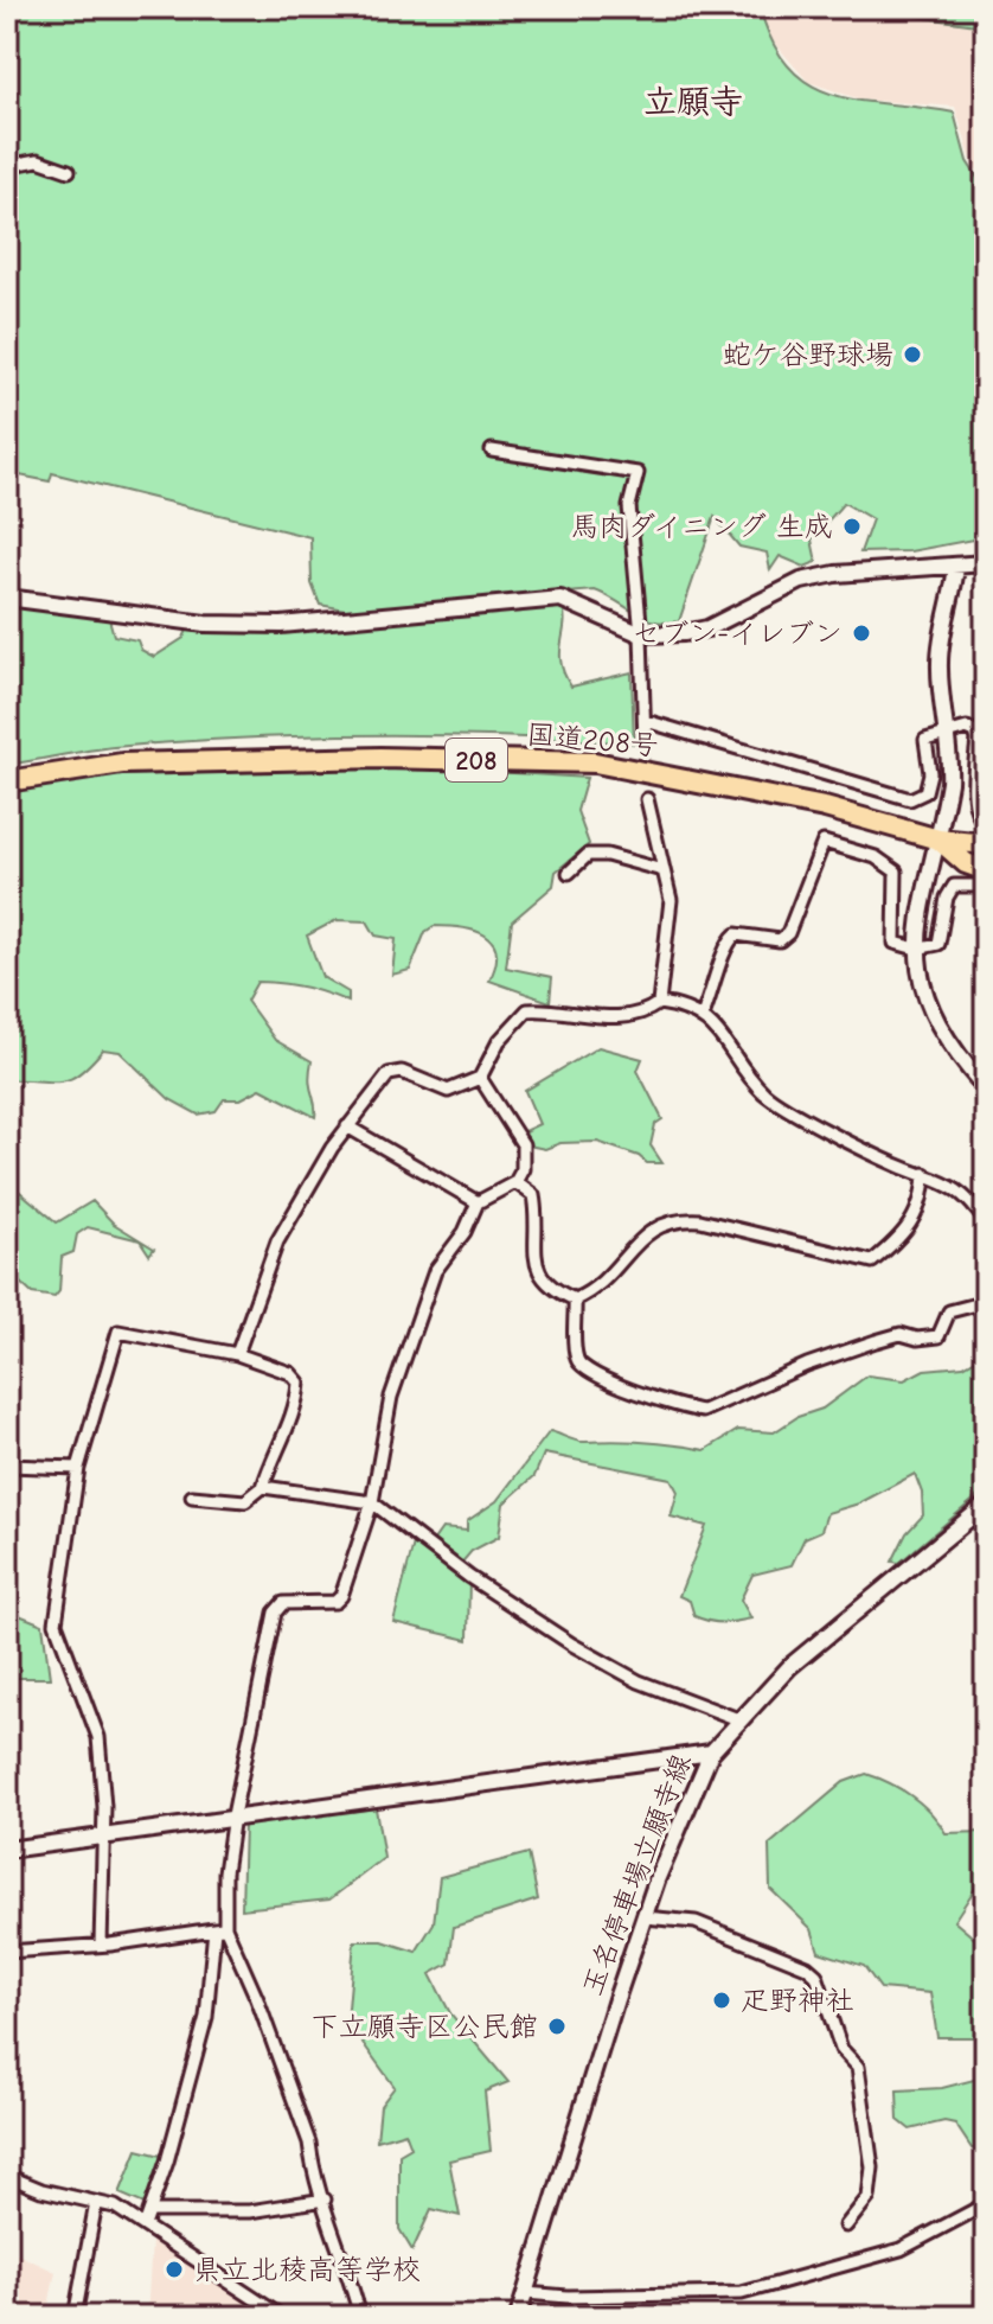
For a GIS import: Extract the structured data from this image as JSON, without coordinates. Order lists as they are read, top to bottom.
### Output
{
  "streets": {
    "highway": ["国道208号", "208"],
    "street": ["玉名停車場立願寺線"]
  },
  "districts": ["立願寺"],
  "places": [
    "蛇ケ谷野球場",
    "馬肉ダイニング 生成",
    "セブン-イレブン",
    "疋野神社",
    "下立願寺区公民館",
    "県立北稜高等学校"
  ]
}
